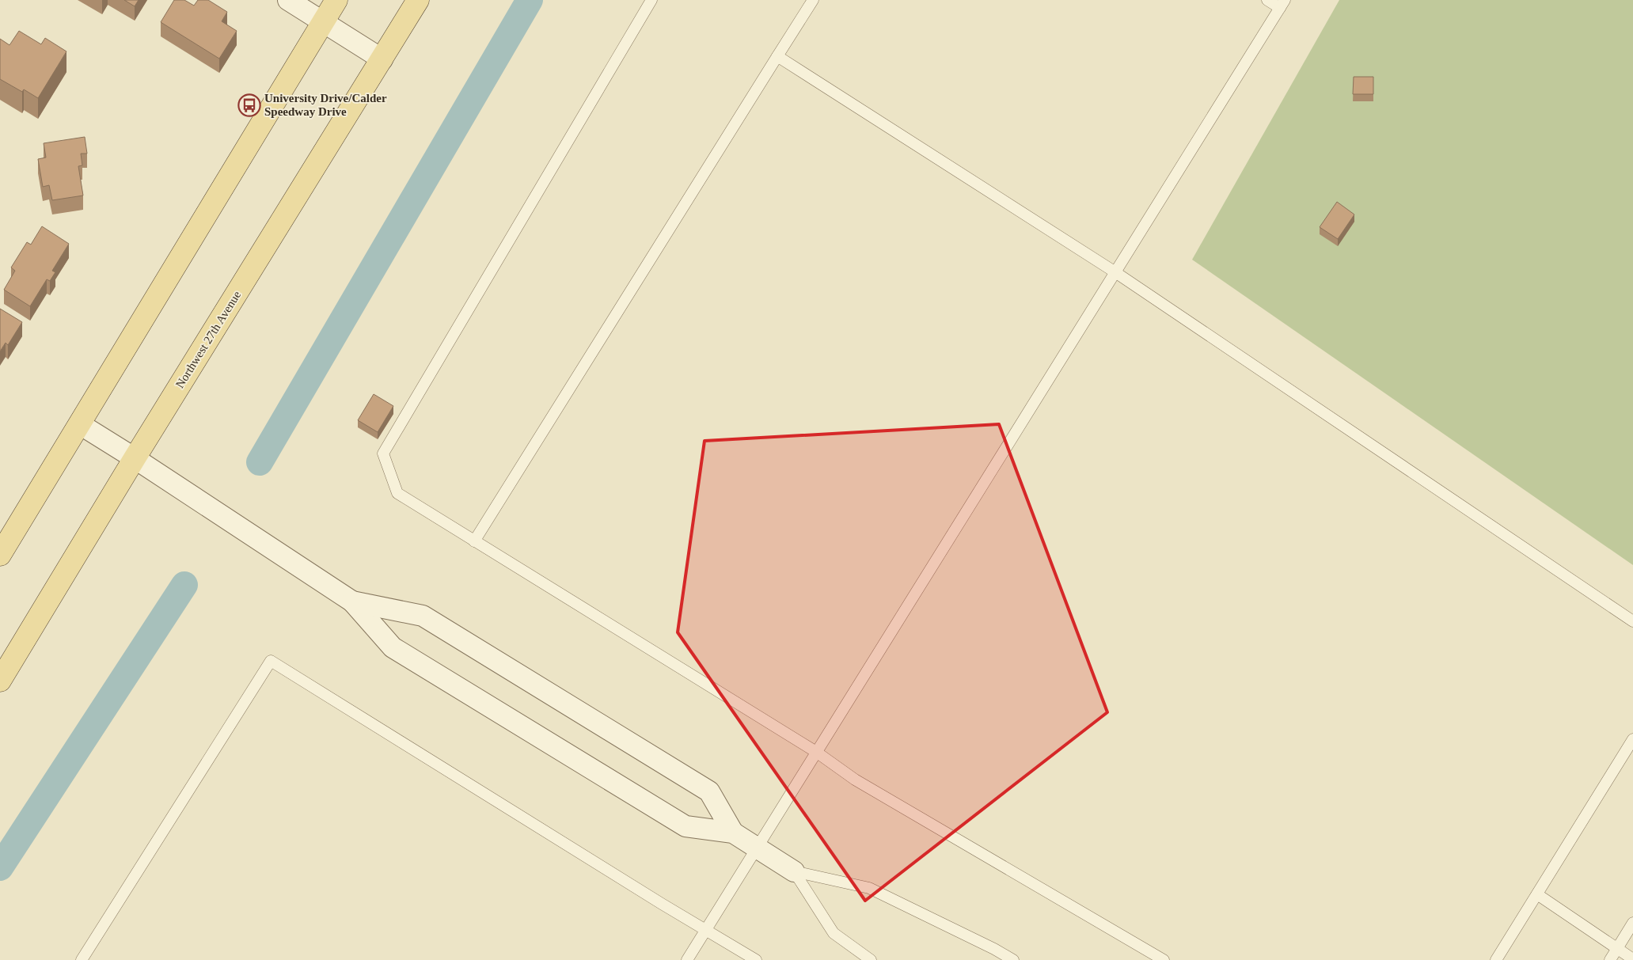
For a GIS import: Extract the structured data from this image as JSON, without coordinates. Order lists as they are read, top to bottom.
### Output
{
  "streets": {
    "main road": ["Northwest 27th Avenue"]
  },
  "places": {
    "bus stop": ["University Drive/Calder Speedway Drive"]
  }
}
